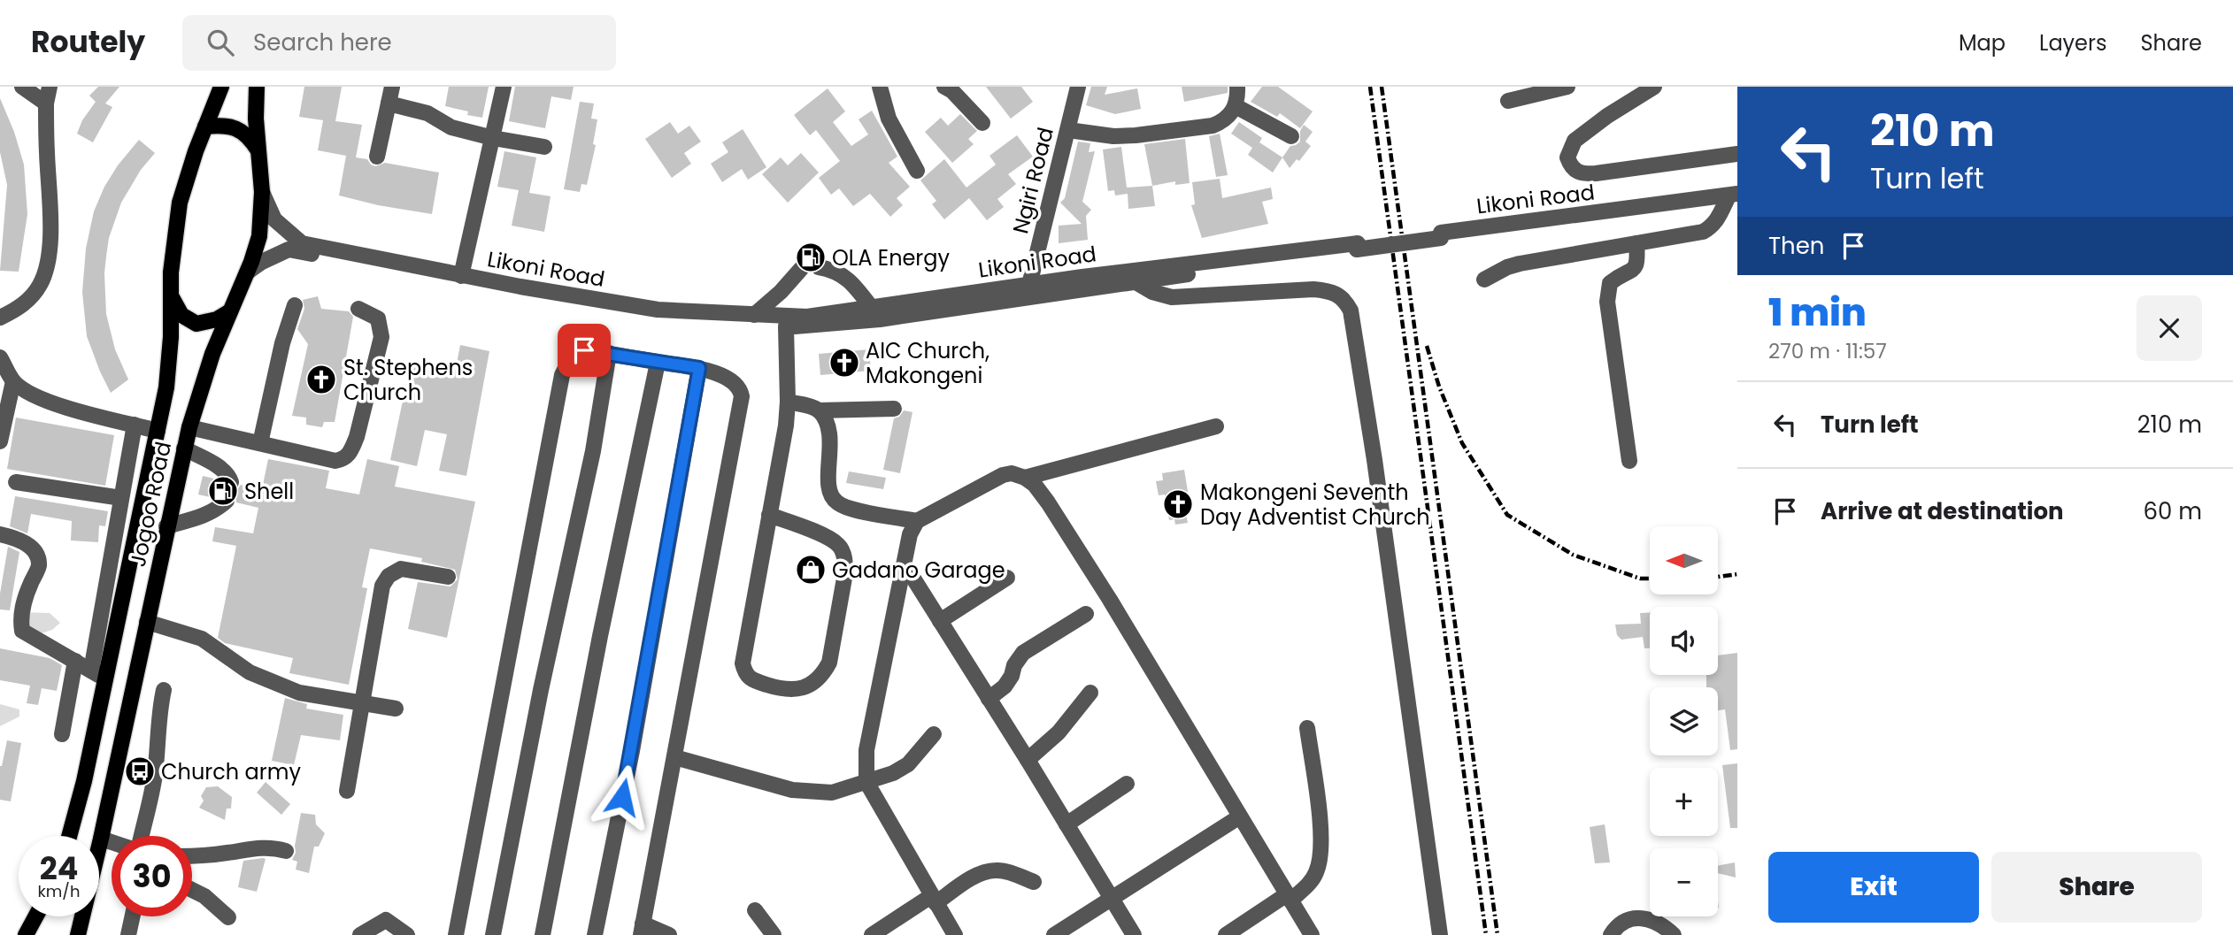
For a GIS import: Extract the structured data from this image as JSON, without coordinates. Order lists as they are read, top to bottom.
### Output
{
  "streets": {
    "main road": ["Jogoo Road"],
    "street": ["Ngiri Road", "Likoni Road"]
  },
  "crossings": [
    ["Ngiri Road", "Likoni Road"],
    ["Likoni Road", "Jogoo Road"]
  ],
  "places": {
    "fuel station": ["OLA Energy", "Shell"],
    "church": ["AIC Church, Makongeni", "St. Stephens Church", "Makongeni Seventh Day Adventist Church"],
    "shop": ["Gadano Garage"],
    "bus stop": ["Church army"]
  },
  "north": "left",
  "page": {
    "header": "Routely",
    "search": "Search here",
    "nav": ["Map", "Layers", "Share"],
    "turn": ["210 m", "Turn left"],
    "then": "Then",
    "heading": ["1 min", "270 m · 11:57"],
    "list": [
      {
        "name": "Turn left",
        "value": "210 m"
      },
      {
        "name": "Arrive at destination",
        "value": "60 m"
      }
    ],
    "map_buttons": ["+", "−"],
    "speed": "24 km/h",
    "limit": "30",
    "buttons": ["Exit", "Share"]
  }
}
